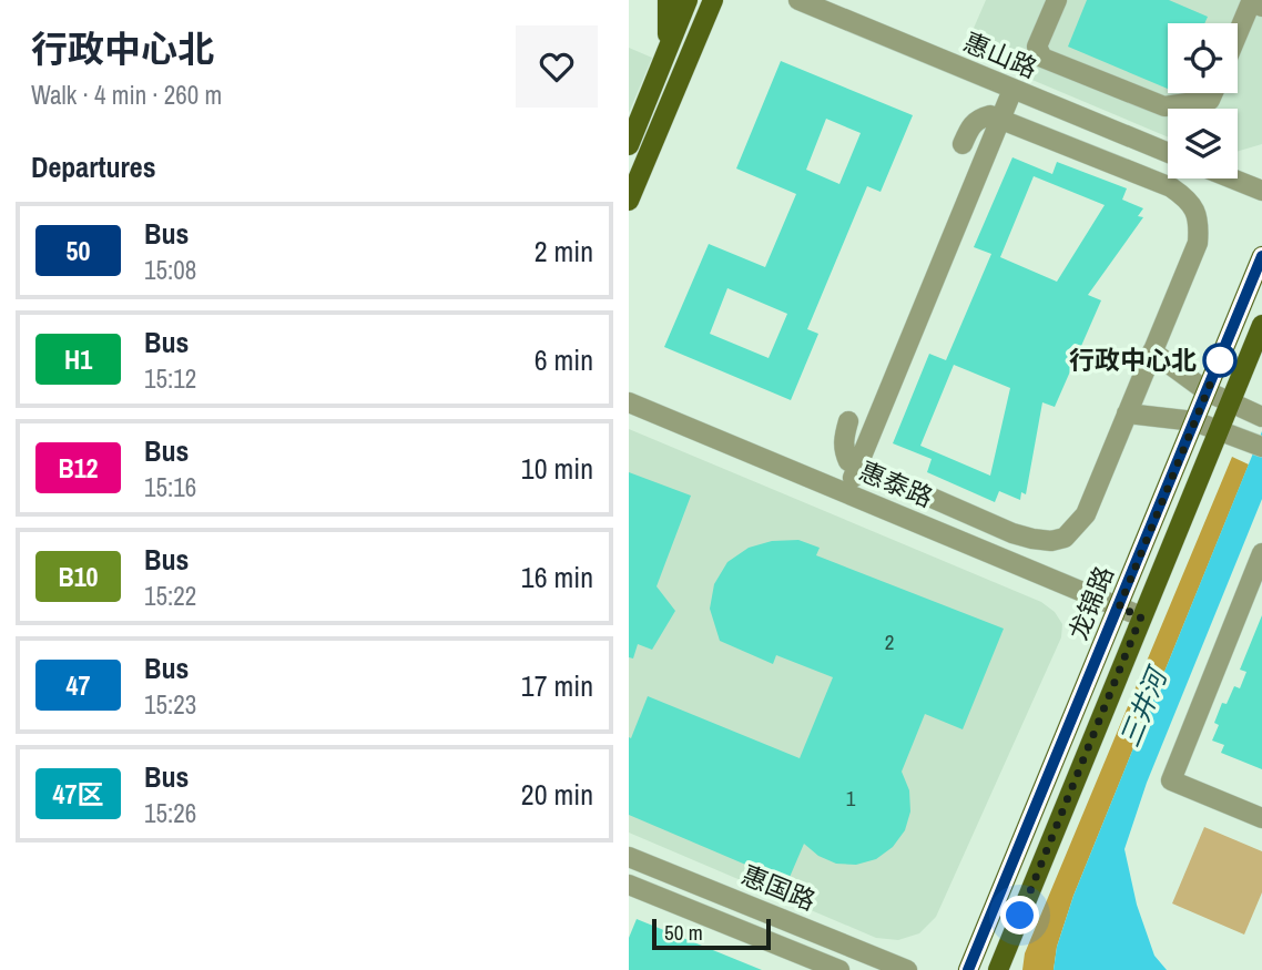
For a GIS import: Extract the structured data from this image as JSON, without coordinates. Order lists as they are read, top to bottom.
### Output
{
  "streets": {
    "main road": ["龙锦路"],
    "street": ["惠山路", "惠泰路", "惠国路"]
  },
  "crossings": [
    ["惠泰路", "龙锦路"]
  ],
  "water": ["三井河"],
  "places": ["行政中心北"],
  "lines": ["bus line 50"],
  "house_numbers": ["2", "1"],
  "scale_bar": "50 m",
  "page": {
    "heading": [
      ["行政中心北", "Walk · 4 min · 260 m"],
      "Departures"
    ],
    "list": [
      {
        "mark": "50",
        "name": "Bus",
        "note": "15:08",
        "value": "2 min"
      },
      {
        "mark": "H1",
        "name": "Bus",
        "note": "15:12",
        "value": "6 min"
      },
      {
        "mark": "B12",
        "name": "Bus",
        "note": "15:16",
        "value": "10 min"
      },
      {
        "mark": "B10",
        "name": "Bus",
        "note": "15:22",
        "value": "16 min"
      },
      {
        "mark": "47",
        "name": "Bus",
        "note": "15:23",
        "value": "17 min"
      },
      {
        "mark": "47区",
        "name": "Bus",
        "note": "15:26",
        "value": "20 min"
      }
    ],
    "scale": "50 m"
  }
}
